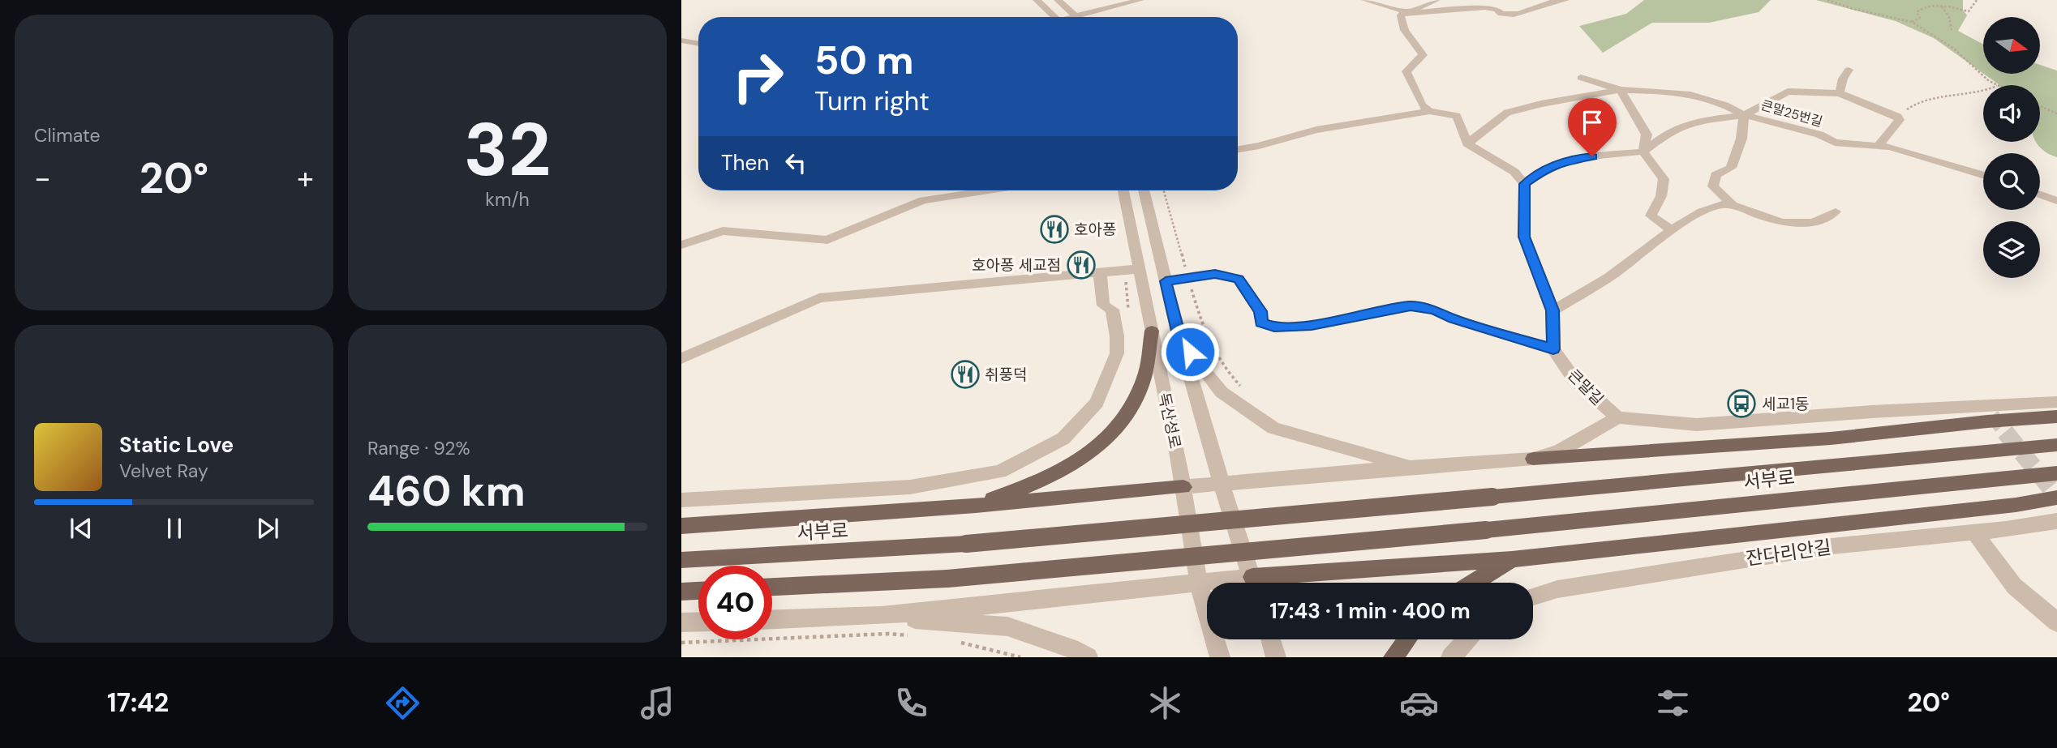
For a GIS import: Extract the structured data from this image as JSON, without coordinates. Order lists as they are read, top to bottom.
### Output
{
  "streets": {
    "main road": ["서부로"],
    "street": [
      "큰말25번길",
      "큰말길",
      "독산성로",
      "잔다리안길"
    ]
  },
  "places": {
    "restaurant": ["호아퐁", "호아퐁 세교점", "취풍덕"],
    "bus stop": ["세교1동"]
  },
  "north": "right",
  "page": {
    "tile": [
      "Climate",
      ["32", "km/h"],
      ["Range · 92%", "460 km"]
    ],
    "turn": ["50 m", "Turn right"],
    "then": "Then",
    "heat": ["−", "20°", "+"],
    "song": ["Static Love", "Velvet Ray"],
    "limit": "40",
    "trip": "17:43 · 1 min · 400 m",
    "tabs": ["17:42", "20°"]
  }
}
